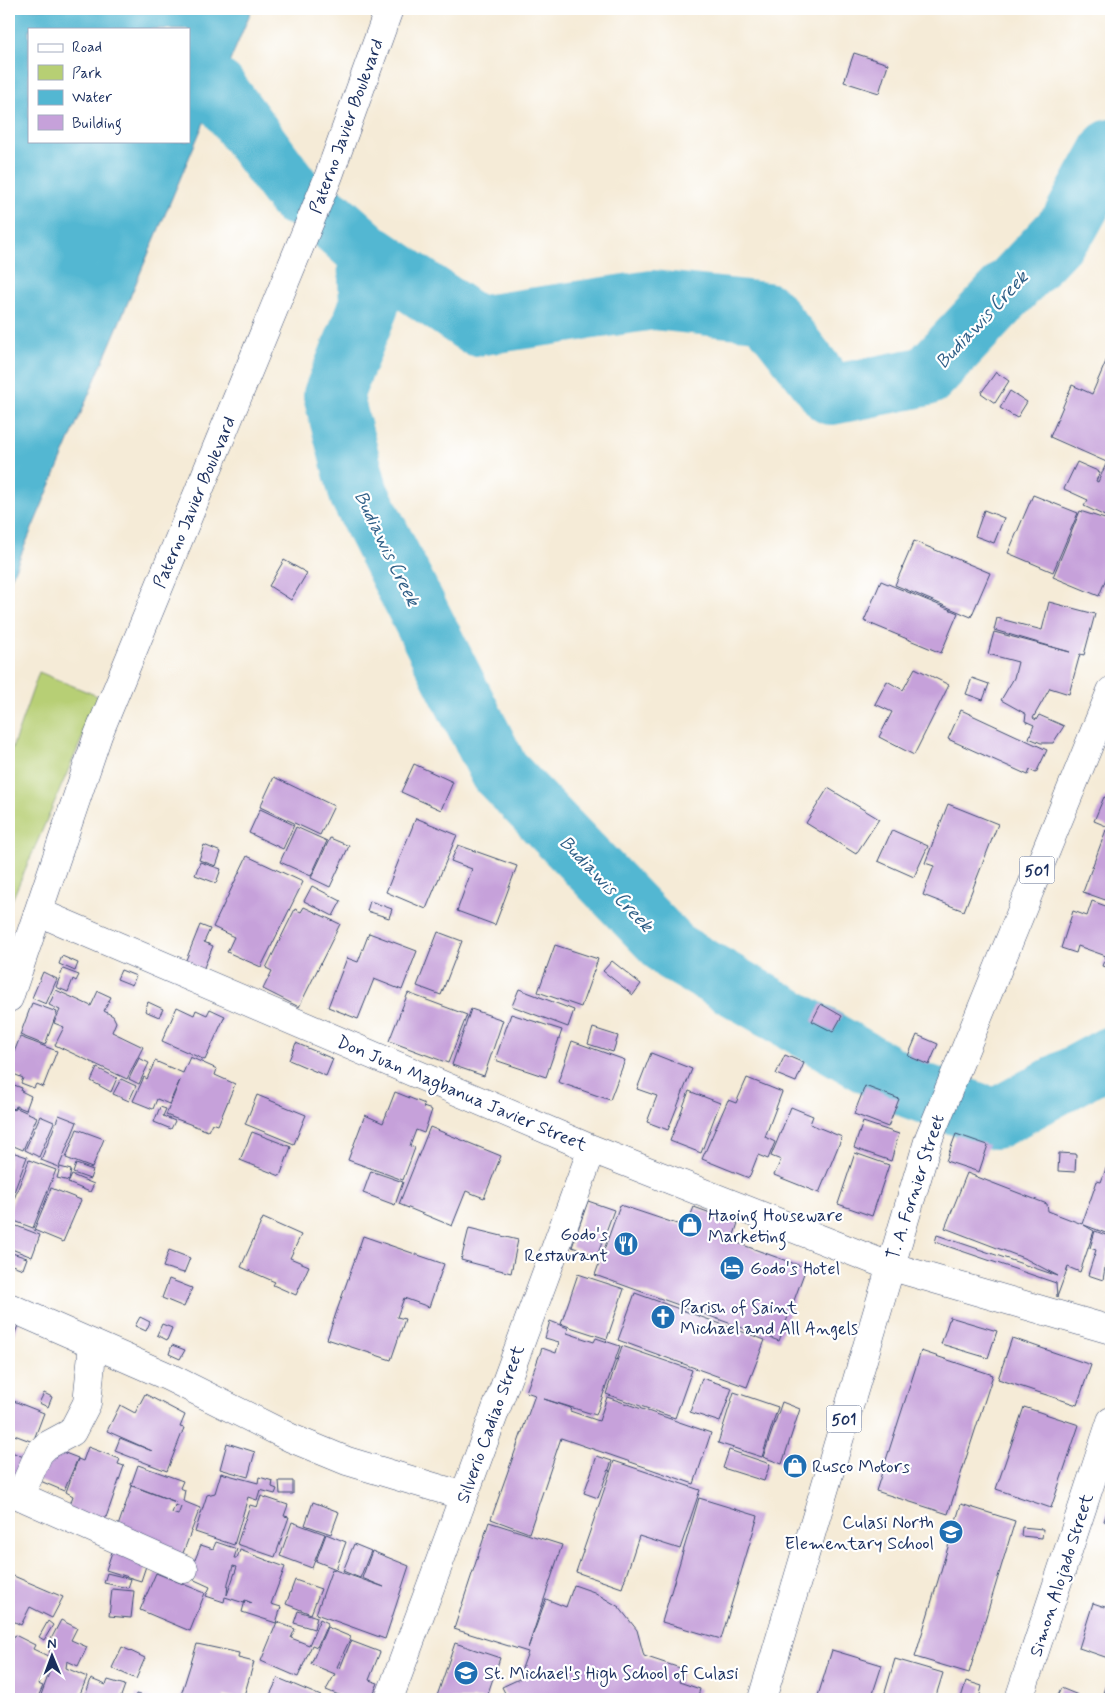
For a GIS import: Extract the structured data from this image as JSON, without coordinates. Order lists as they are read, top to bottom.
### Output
{
  "streets": {
    "street": [
      "Paterno Javier Boulevard",
      "501",
      "Don Juan Magbanua Javier Street",
      "T. A. Fornier Street",
      "Silverio Cadiao Street",
      "Simon Alojado Street"
    ]
  },
  "crossings": [
    ["Paterno Javier Boulevard", "Don Juan Magbanua Javier Street"],
    ["Don Juan Magbanua Javier Street", "T. A. Fornier Street"],
    ["Don Juan Magbanua Javier Street", "Silverio Cadiao Street"]
  ],
  "water": ["Budiawis Creek"],
  "places": {
    "shop": ["Haoing Houseware Marketing", "Rusco Motors"],
    "restaurant": ["Godo's Restaurant"],
    "hotel": ["Godo's Hotel"],
    "church": ["Parish of Saint Michael and All Angels"],
    "school or university": ["Culasi North Elementary School", "St. Michael's High School of Culasi"]
  },
  "legend": [
    "Road",
    "Park",
    "Water",
    "Building"
  ],
  "north": "top"
}
